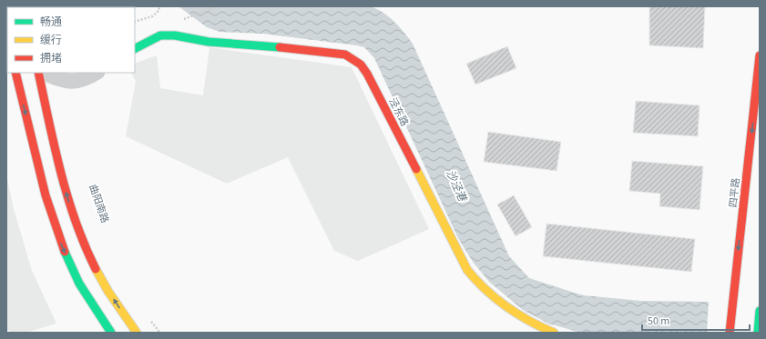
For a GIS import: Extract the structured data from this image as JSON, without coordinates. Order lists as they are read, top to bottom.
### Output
{
  "streets": {
    "main road": ["泾东路", "四平路"]
  },
  "one_way": ["四平路"],
  "water": ["沙泾港"],
  "legend": ["畅通", "缓行", "拥堵"],
  "scale_bar": "50 m"
}
